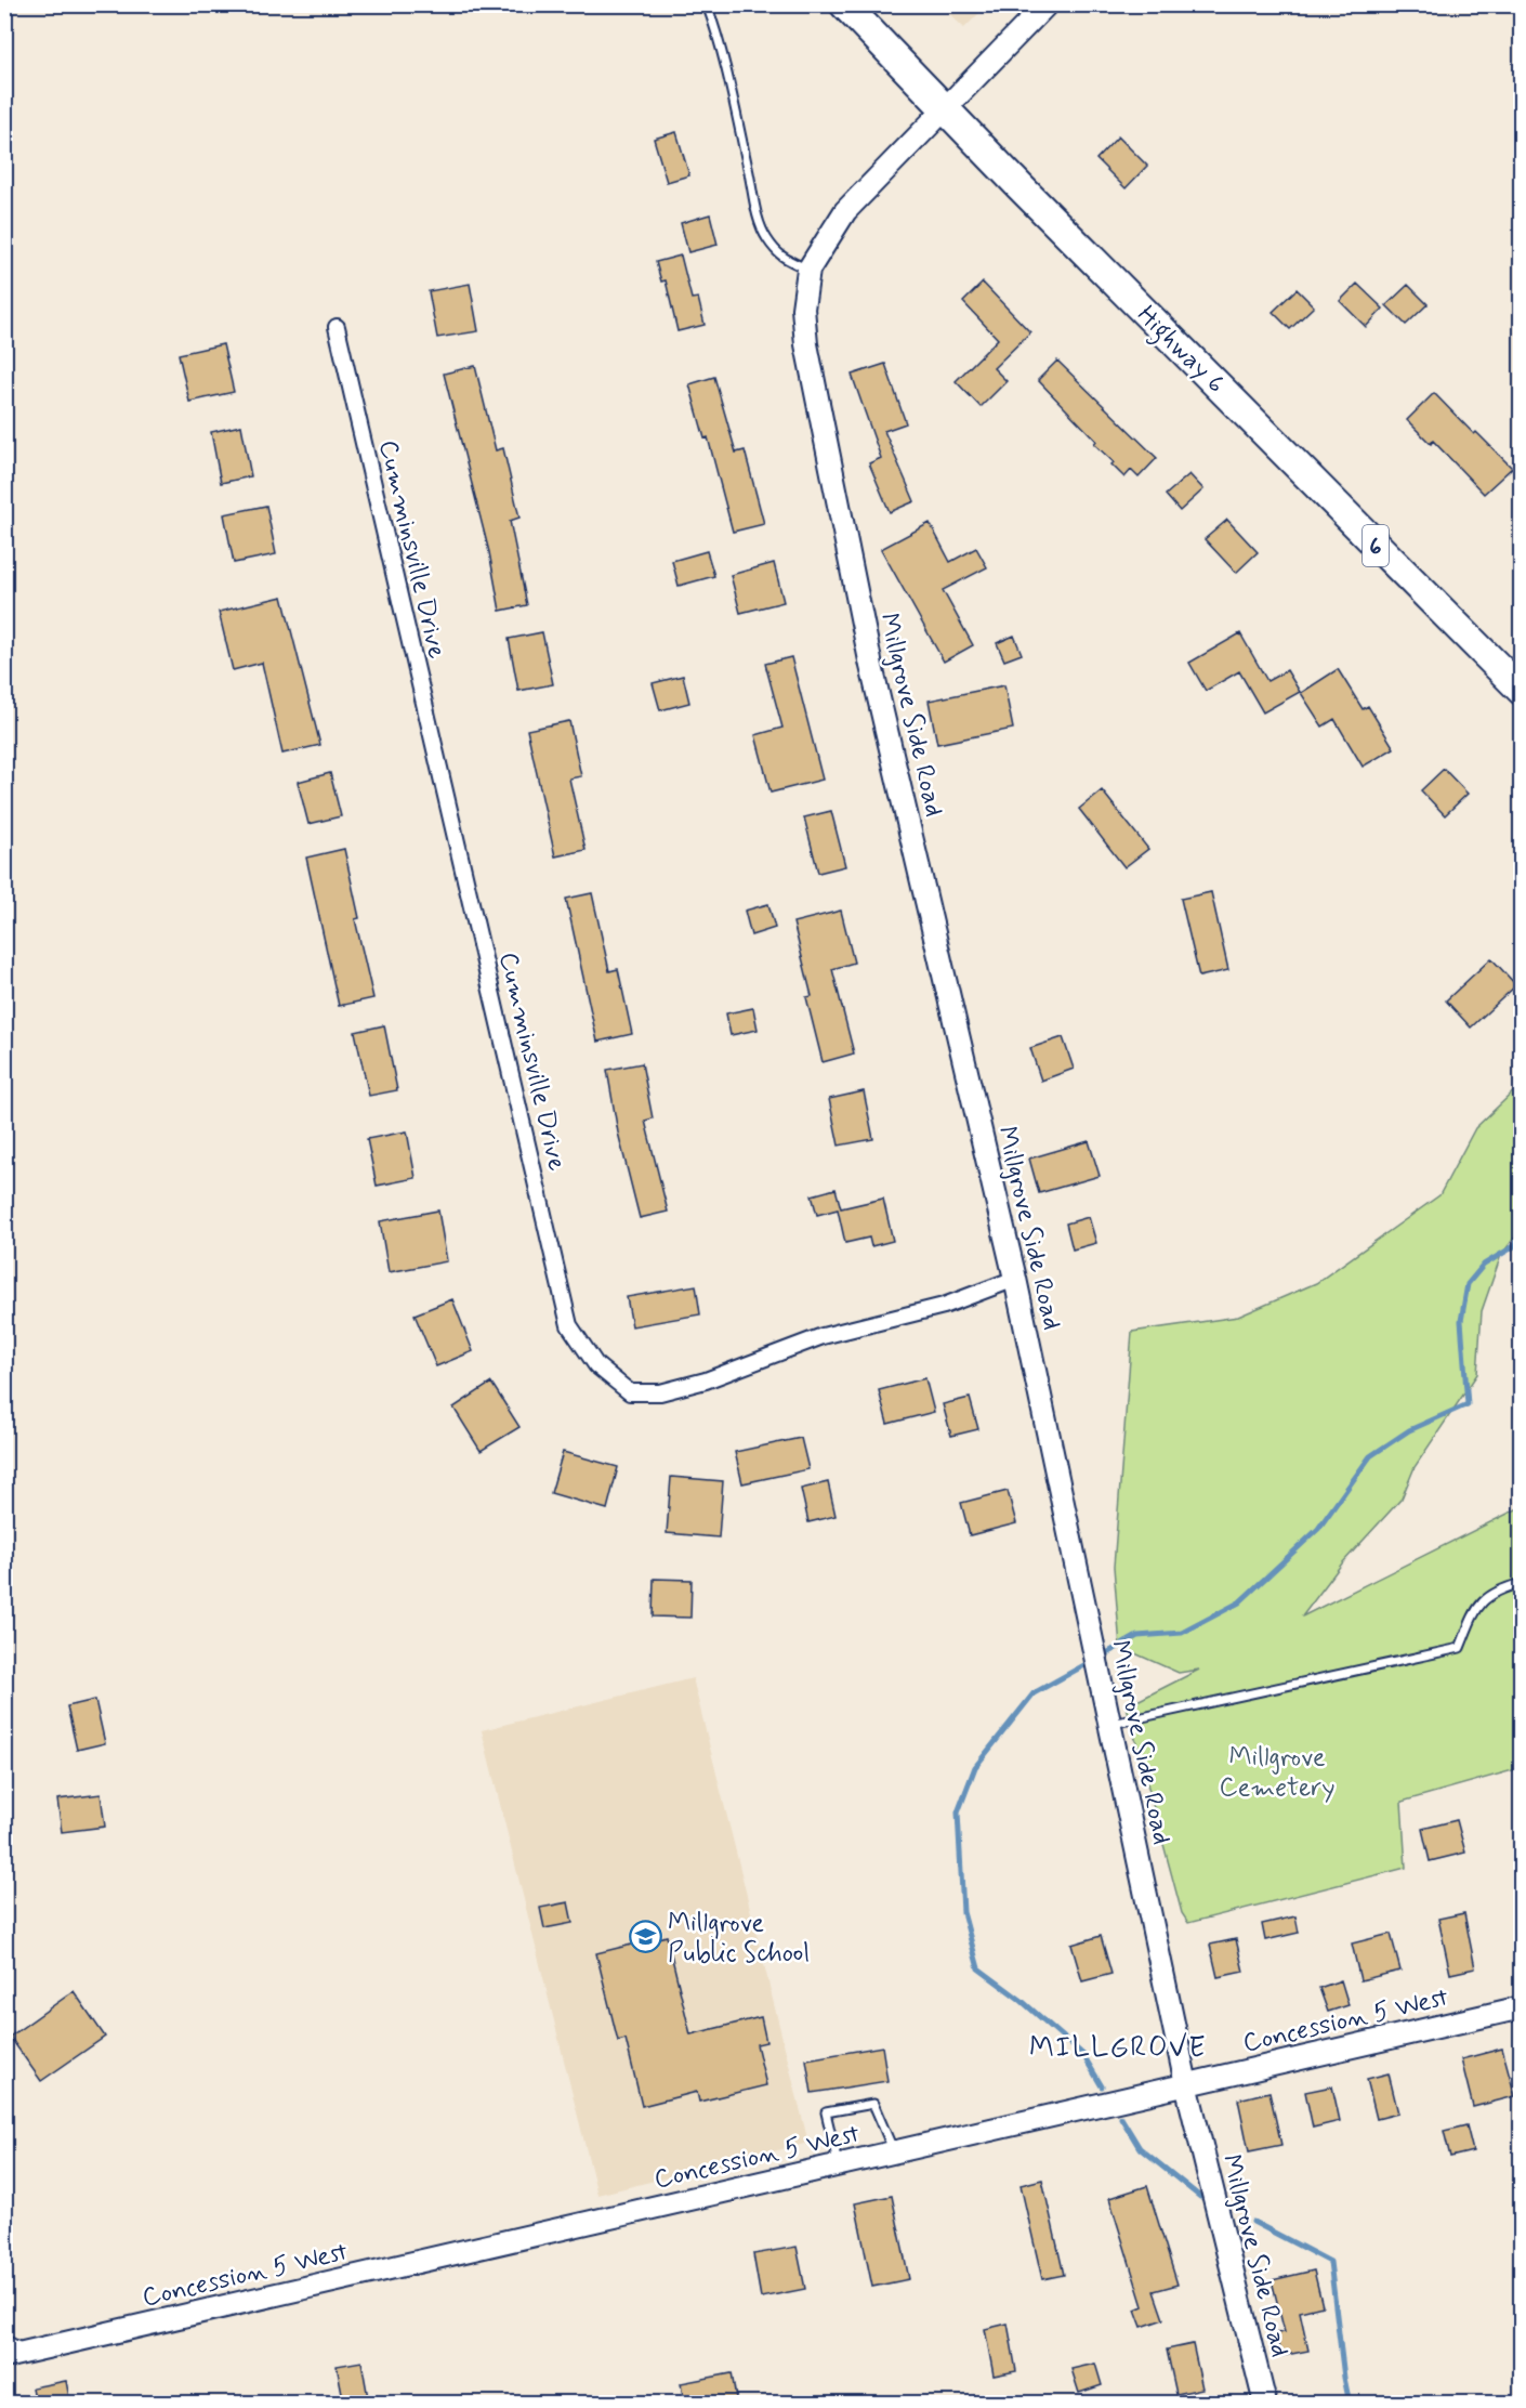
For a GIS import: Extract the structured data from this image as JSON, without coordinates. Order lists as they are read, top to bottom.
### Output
{
  "streets": {
    "highway": ["Highway 6", "6"],
    "main road": ["Millgrove Side Road", "Concession 5 West"],
    "street": ["Cumminsville Drive"]
  },
  "crossings": [
    ["Highway 6", "Millgrove Side Road"],
    ["Cumminsville Drive", "Millgrove Side Road"],
    ["Millgrove Side Road", "Concession 5 West"]
  ],
  "districts": ["MILLGROVE"],
  "parks": ["Millgrove Cemetery"],
  "places": {
    "school or university": ["Millgrove Public School"]
  }
}
